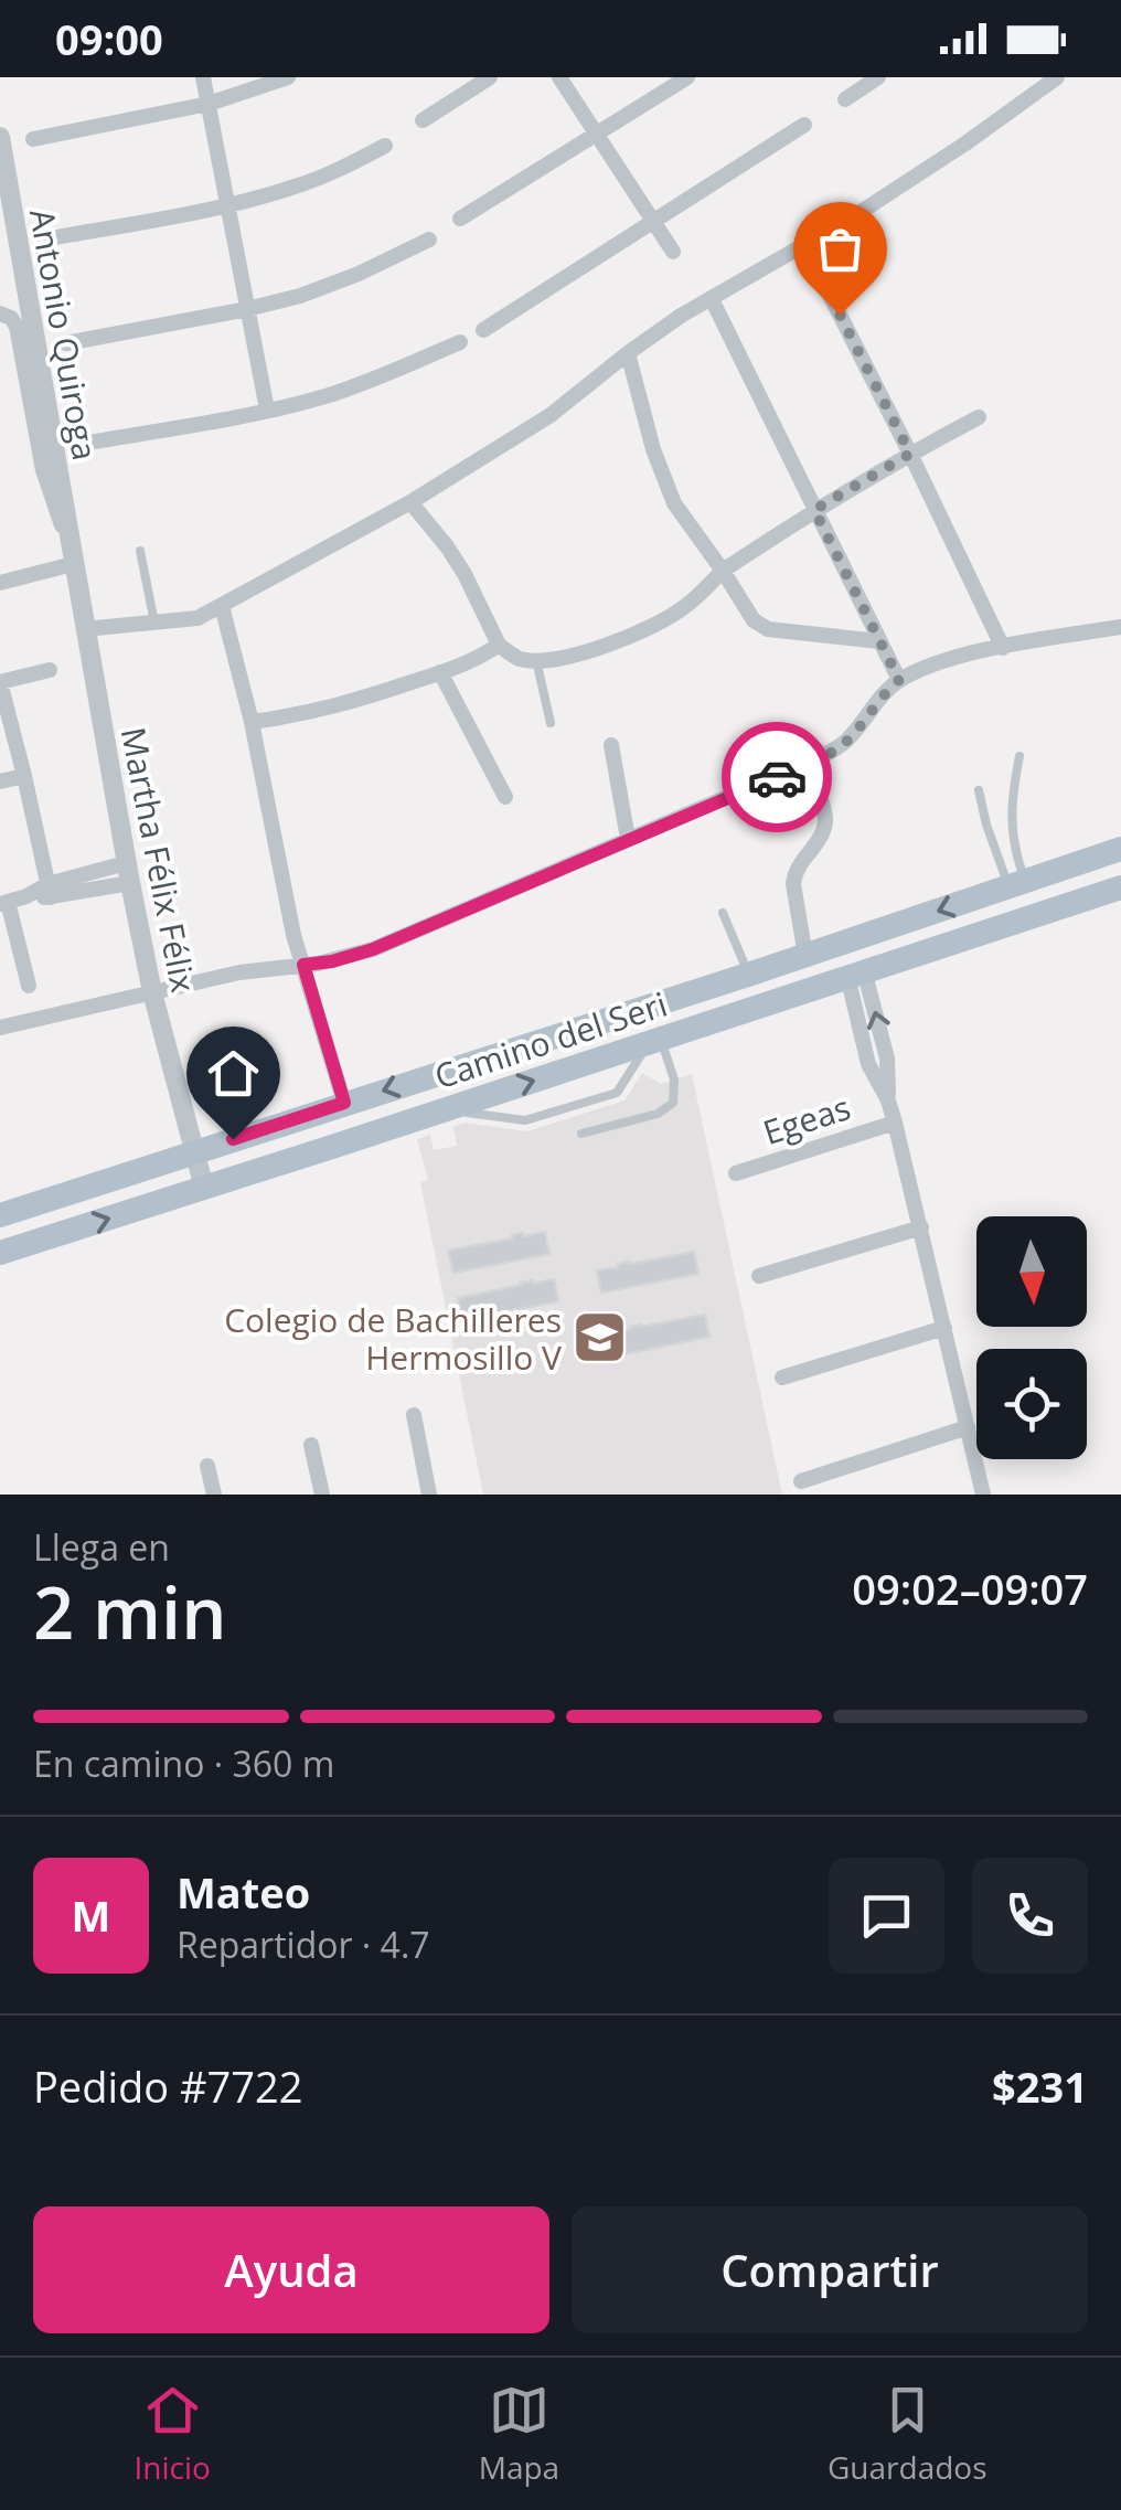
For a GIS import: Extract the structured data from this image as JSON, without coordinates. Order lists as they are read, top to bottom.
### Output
{
  "streets": {
    "main road": ["Camino del Seri"],
    "street": ["Antonio Quiroga", "Martha Félix Félix", "Egeas"]
  },
  "crossings": [
    ["Antonio Quiroga", "Martha Félix Félix"],
    ["Martha Félix Félix", "Camino del Seri"]
  ],
  "places": {
    "school or university": ["Colegio de Bachilleres Hermosillo V"]
  },
  "north": "bottom",
  "page": {
    "status": "09:00",
    "heading": ["2 min", "Llega en", "09:02–09:07"],
    "panel": [
      "Mateo",
      "Repartidor · 4.7",
      "Pedido #7722",
      "$231"
    ],
    "bar": "En camino · 360 m",
    "round": "M",
    "buttons": ["Ayuda", "Compartir"],
    "tabs": ["Inicio", "Mapa", "Guardados"]
  }
}
